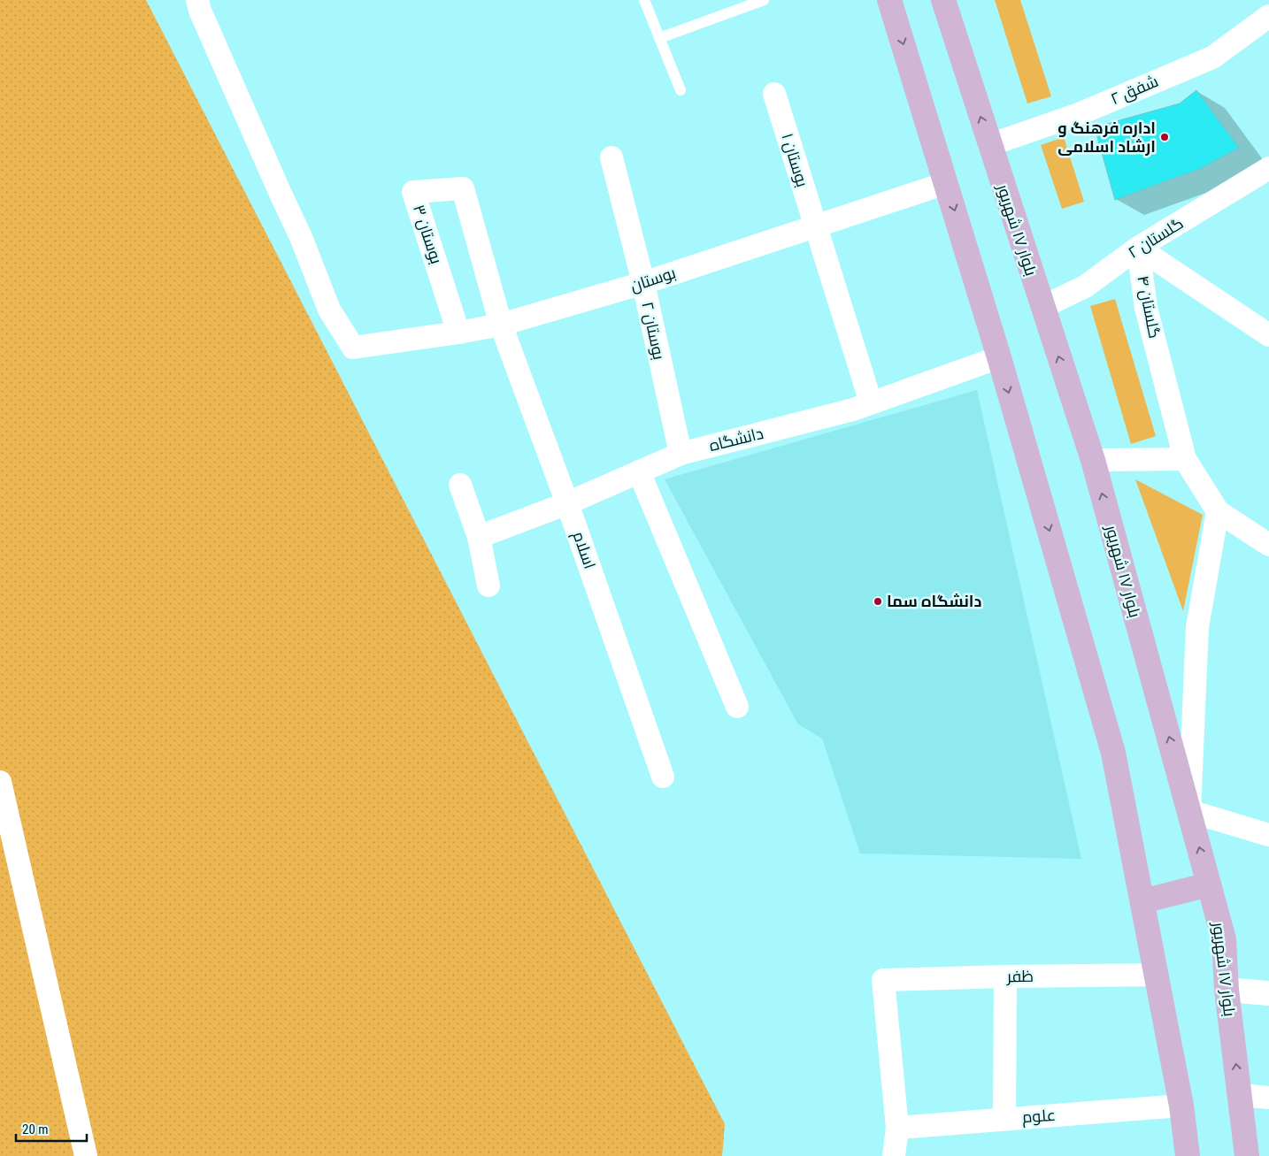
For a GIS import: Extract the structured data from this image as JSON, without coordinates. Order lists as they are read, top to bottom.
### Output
{
  "streets": {
    "main road": ["بلوار ١٧ شهریور"],
    "street": [
      "شفق ۲",
      "بوستان ۱",
      "بوستان ۳",
      "گلستان ۲",
      "بوستان",
      "گلستان ۴",
      "بوستان ۲",
      "دانشگاه",
      "اسلام",
      "ظفر",
      "علوم"
    ]
  },
  "crossings": [
    ["شفق ۲", "بلوار ١٧ شهریور"],
    ["بوستان ۱", "بوستان"],
    ["بوستان ۱", "دانشگاه"],
    ["بلوار ١٧ شهریور", "گلستان ۲"],
    ["بوستان ۳", "بوستان"],
    ["بوستان ۳", "اسلام"],
    ["گلستان ۲", "گلستان ۴"],
    ["بوستان", "بوستان ۲"],
    ["بوستان", "اسلام"],
    ["بوستان ۲", "دانشگاه"],
    ["دانشگاه", "اسلام"],
    ["ظفر", "علوم"]
  ],
  "places": ["اداره فرهنگ و ارشاد اسلامی", "دانشگاه سما"],
  "scale_bar": "20 m"
}
